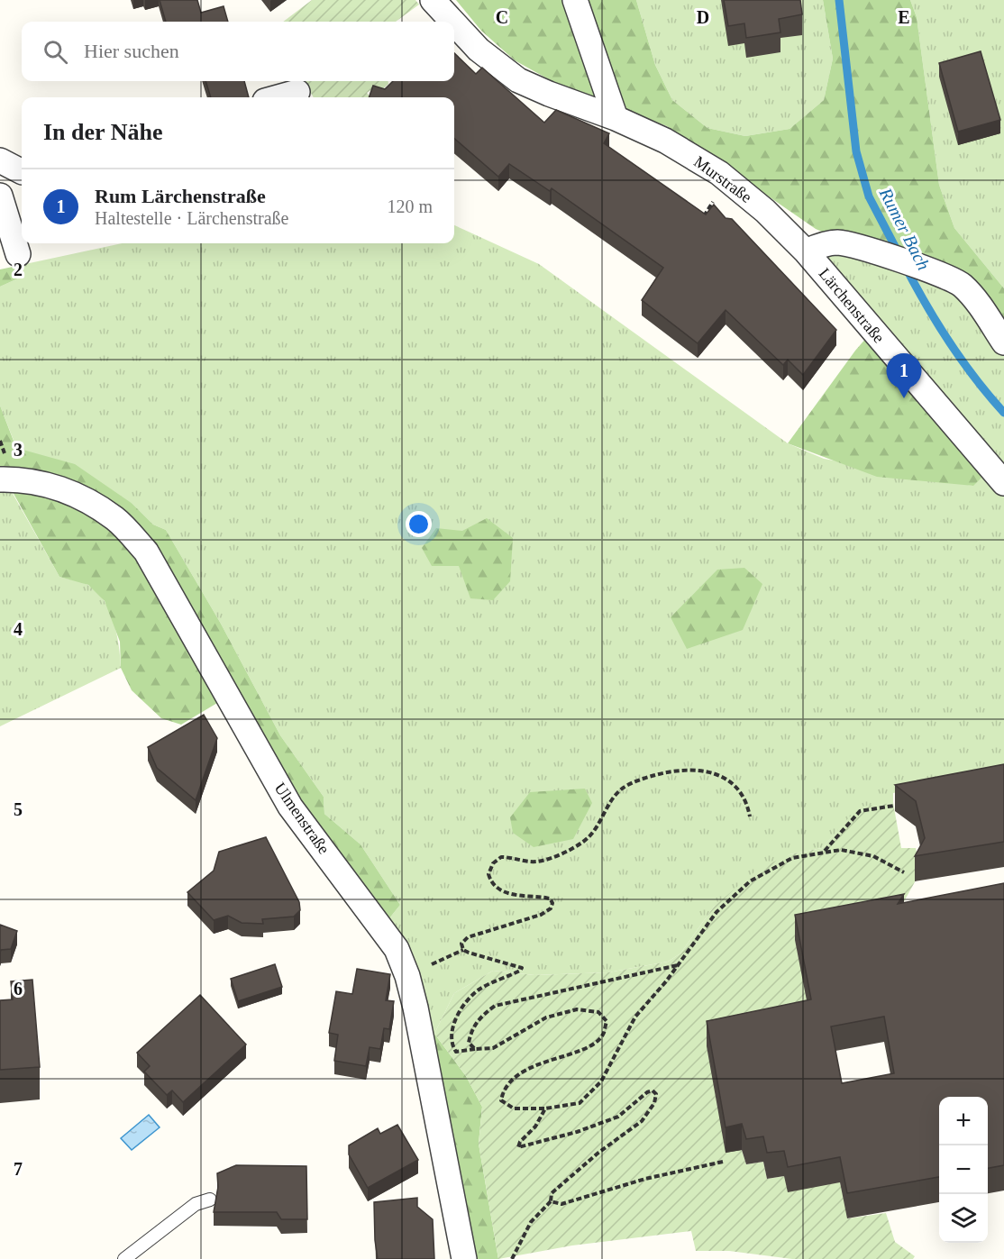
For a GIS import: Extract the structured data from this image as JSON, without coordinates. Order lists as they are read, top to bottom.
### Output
{
  "streets": {
    "street": ["Murstraße", "Lärchenstraße", "Ulmenstraße"]
  },
  "crossings": [
    ["Murstraße", "Lärchenstraße"]
  ],
  "water": ["Rumer Bach"],
  "page": {
    "search": "Hier suchen",
    "heading": "In der Nähe",
    "list": [
      {
        "mark": "1",
        "name": "Rum Lärchenstraße",
        "note": "Haltestelle · Lärchenstraße",
        "value": "120 m"
      }
    ],
    "pins": "1",
    "map_buttons": ["+", "−"]
  },
  "grid": {
    "columns": ["C", "D", "E"],
    "rows": [
      "2",
      "3",
      "4",
      "5",
      "6",
      "7"
    ]
  }
}
